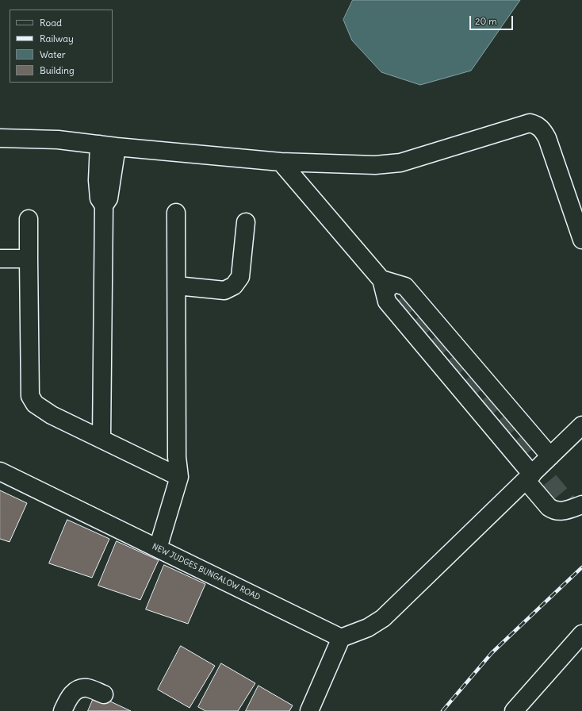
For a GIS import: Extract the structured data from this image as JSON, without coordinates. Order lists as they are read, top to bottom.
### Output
{
  "streets": {
    "street": ["NEW JUDGES BUNGALOW ROAD"]
  },
  "legend": [
    "Road",
    "Railway",
    "Water",
    "Building"
  ],
  "scale_bar": "20 m"
}
